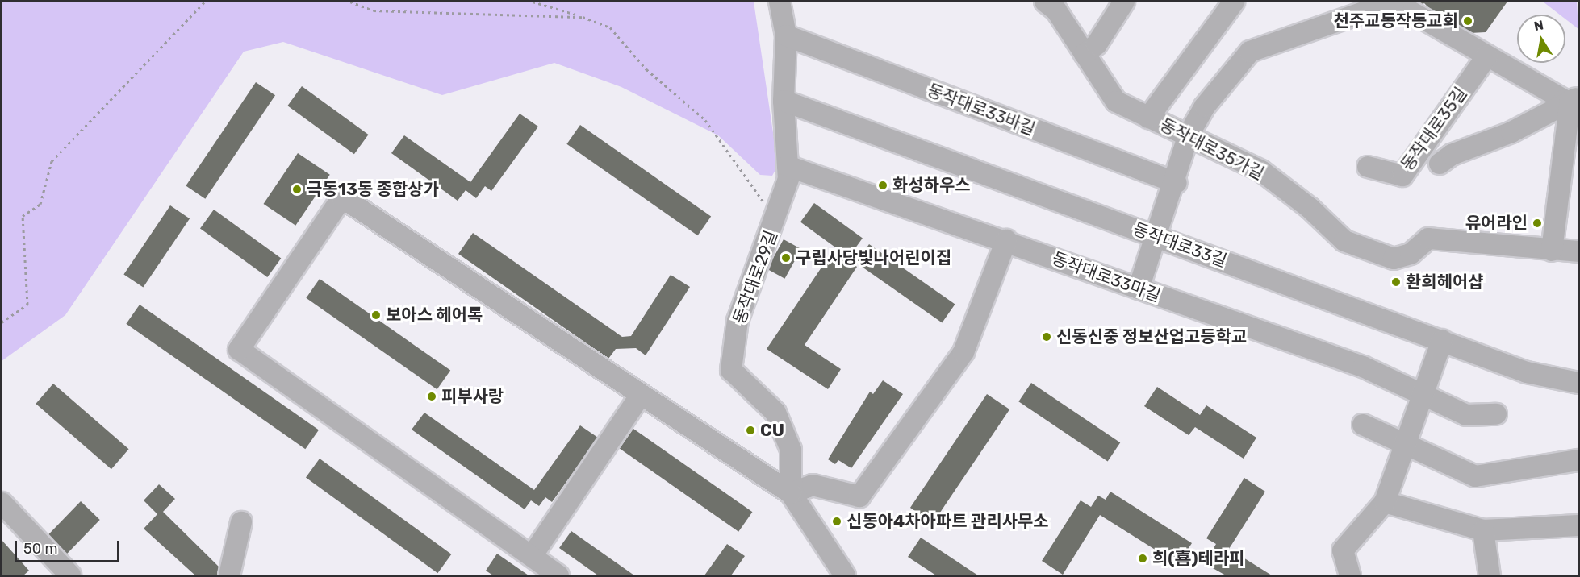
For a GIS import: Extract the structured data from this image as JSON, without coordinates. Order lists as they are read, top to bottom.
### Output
{
  "streets": {
    "street": [
      "동작대로33바길",
      "동작대로35길",
      "동작대로35가길",
      "동작대로33길",
      "동작대로29길",
      "동작대로33마길"
    ]
  },
  "crossings": [
    ["동작대로33바길", "동작대로29길"],
    ["동작대로33길", "동작대로29길"],
    ["동작대로29길", "동작대로33마길"]
  ],
  "places": [
    "천주교동작동교회",
    "화성하우스",
    "극동13동 종합상가",
    "유어라인",
    "구립사당빛나어린이집",
    "환희헤어샵",
    "보아스 헤어톡",
    "신동신중 정보산업고등학교",
    "피부사랑",
    "CU",
    "신동아4차아파트 관리사무소",
    "희(喜)테라피"
  ],
  "scale_bar": "50 m",
  "north": "top"
}
